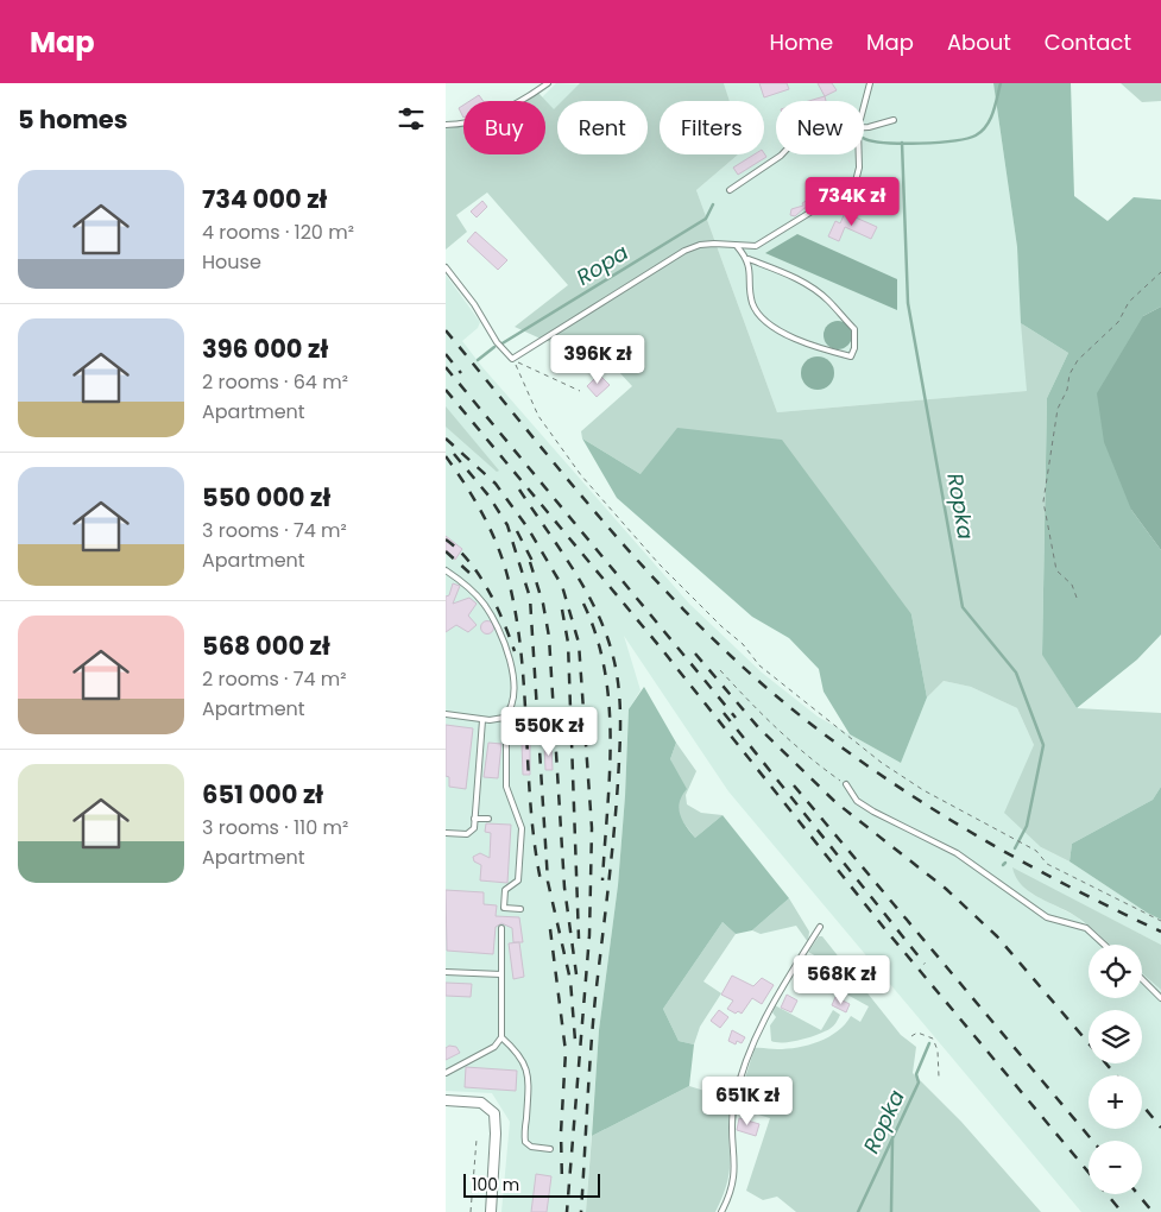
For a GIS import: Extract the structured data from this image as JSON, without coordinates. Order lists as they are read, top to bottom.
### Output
{
  "water": ["Ropa", "Ropka"],
  "scale_bar": "100 m",
  "page": {
    "header": "Map",
    "nav": [
      "Home",
      "Map",
      "About",
      "Contact"
    ],
    "heading": "5 homes",
    "chip": [
      "Buy",
      "Rent",
      "Filters",
      "New"
    ],
    "list": [
      {
        "name": "734 000 zł",
        "note": "4 rooms · 120 m² · House"
      },
      {
        "name": "396 000 zł",
        "note": "2 rooms · 64 m² · Apartment"
      },
      {
        "name": "550 000 zł",
        "note": "3 rooms · 74 m² · Apartment"
      },
      {
        "name": "568 000 zł",
        "note": "2 rooms · 74 m² · Apartment"
      },
      {
        "name": "651 000 zł",
        "note": "3 rooms · 110 m² · Apartment"
      }
    ],
    "price": [
      "734K zł",
      "396K zł",
      "550K zł",
      "568K zł",
      "651K zł"
    ],
    "map_buttons": ["+", "−"],
    "scale": "100 m"
  }
}
